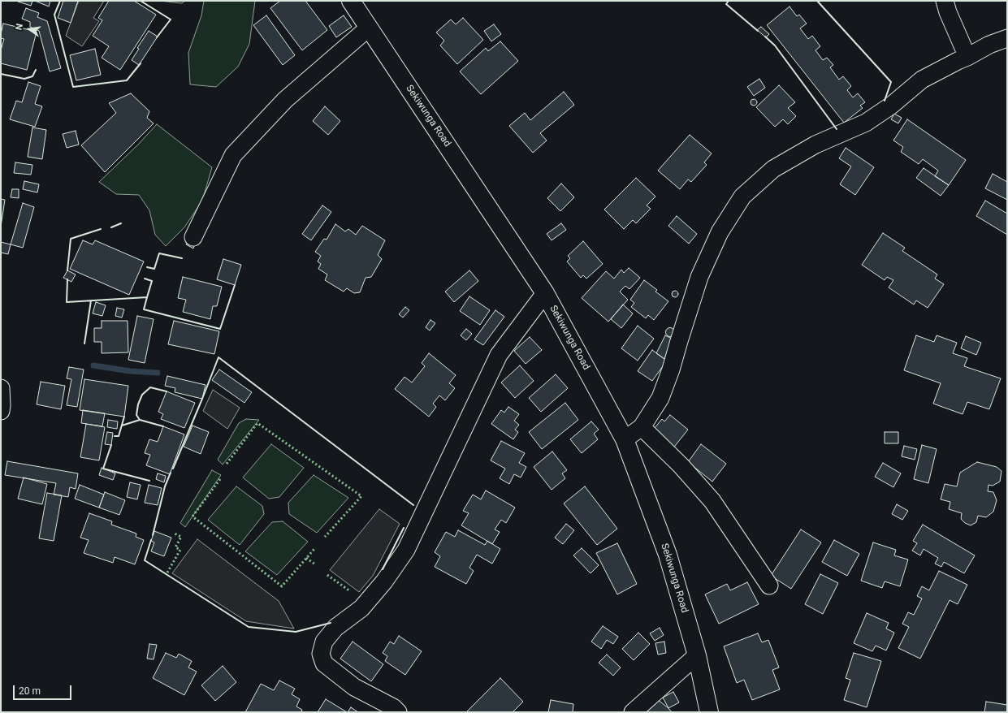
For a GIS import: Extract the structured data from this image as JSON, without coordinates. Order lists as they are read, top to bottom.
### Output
{
  "streets": {
    "main road": ["Sekiwunga Road"]
  },
  "scale_bar": "20 m",
  "north": "left"
}
